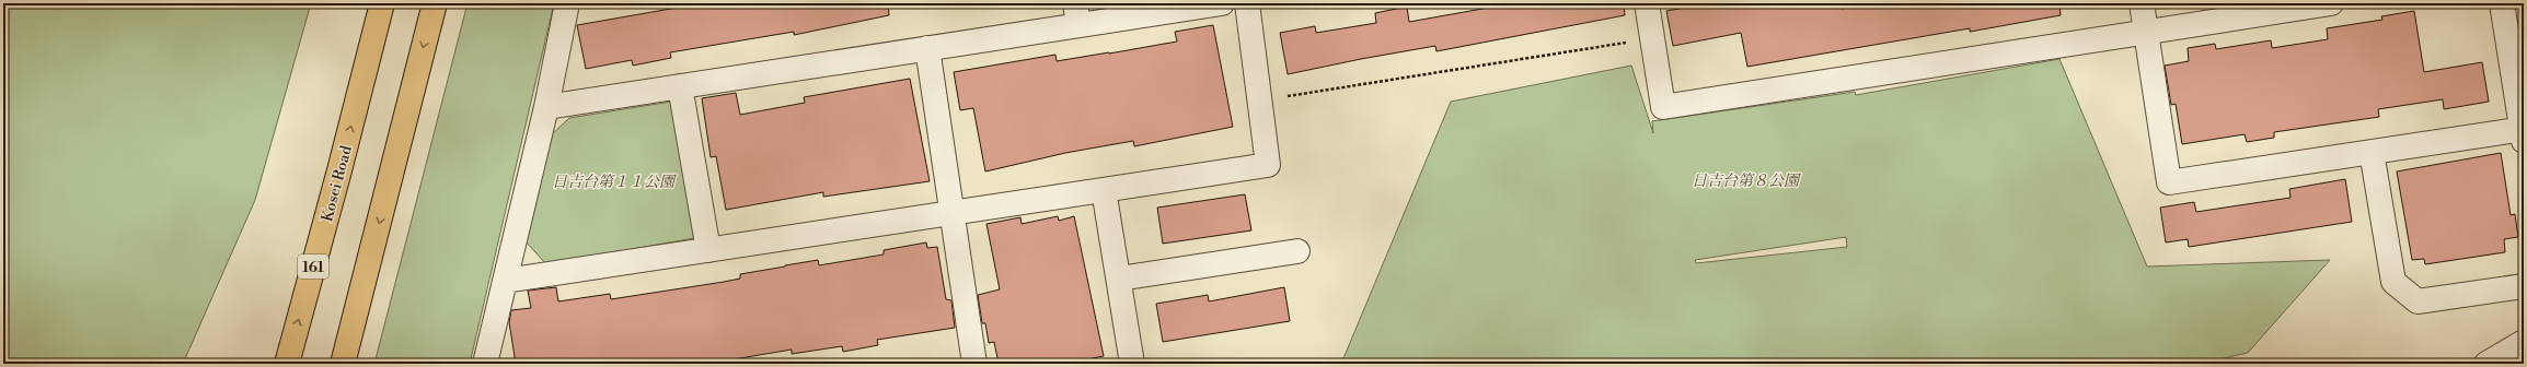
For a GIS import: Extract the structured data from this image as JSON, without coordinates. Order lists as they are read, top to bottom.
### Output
{
  "streets": {
    "highway": ["Kosei Road", "161"]
  },
  "parks": ["日吉台第８公園", "日吉台第１１公園"]
}
